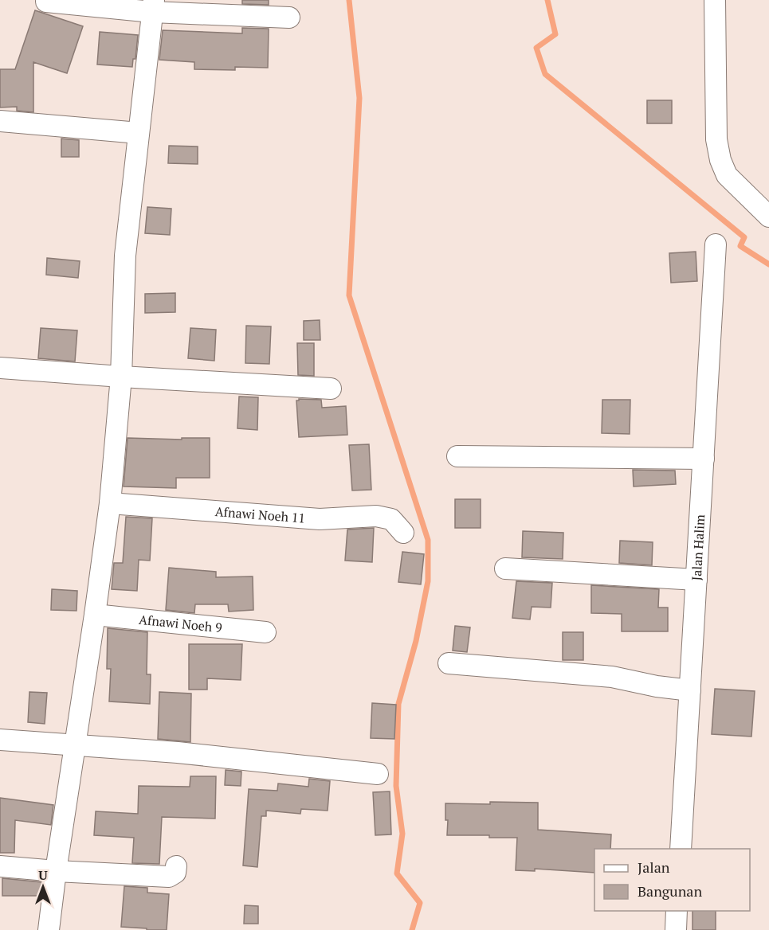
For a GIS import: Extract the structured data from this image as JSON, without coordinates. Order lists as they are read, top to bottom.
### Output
{
  "streets": {
    "street": ["Afnawi Noeh 11", "Jalan Halim", "Afnawi Noeh 9"]
  },
  "legend": ["Jalan", "Bangunan"],
  "north": "top"
}
